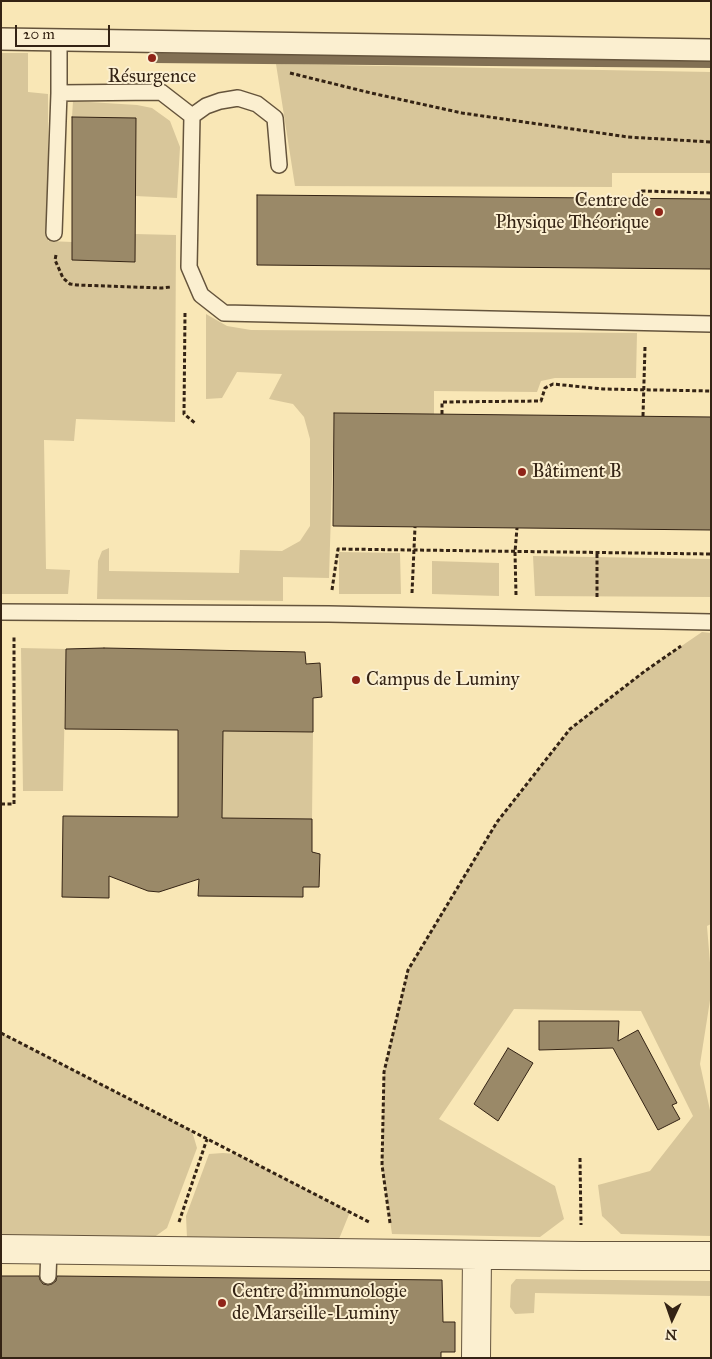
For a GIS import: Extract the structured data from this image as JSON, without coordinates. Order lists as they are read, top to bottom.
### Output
{
  "places": [
    "Résurgence",
    "Centre de Physique Théorique",
    "Bâtiment B",
    "Campus de Luminy",
    "Centre d'immunologie de Marseille-Luminy"
  ],
  "scale_bar": "20 m",
  "north": "bottom"
}
